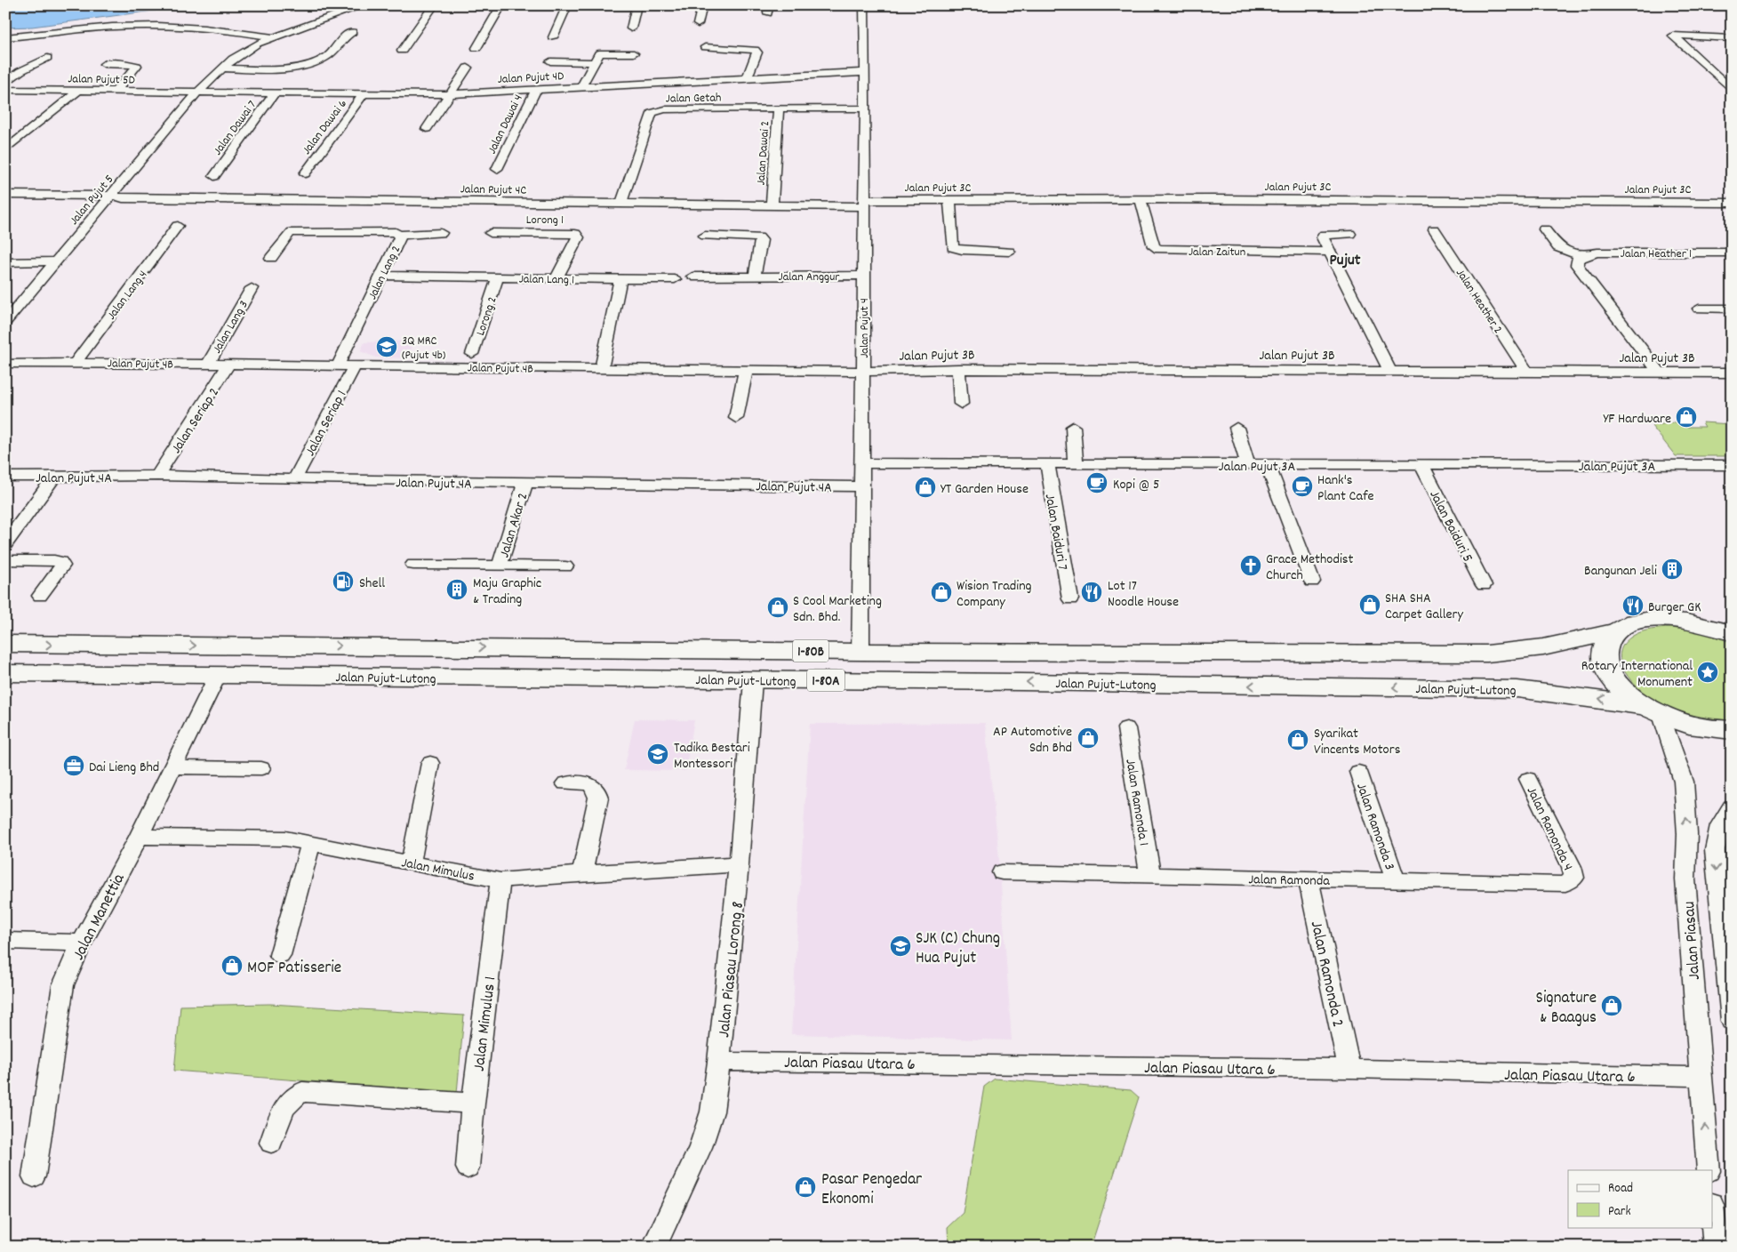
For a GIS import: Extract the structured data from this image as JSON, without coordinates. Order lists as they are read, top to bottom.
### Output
{
  "streets": {
    "highway": ["1-80B", "Jalan Pujut-Lutong", "1-80A"],
    "street": [
      "Jalan Pujut 4D",
      "Jalan Pujut 5D",
      "Jalan Getah",
      "Jalan Dawai 4",
      "Jalan Dawai 6",
      "Jalan Dawai 7",
      "Jalan Dawai 2",
      "Jalan Pujut 3C",
      "Jalan Pujut 4C",
      "Jalan Pujut 5",
      "Lorong 1",
      "Jalan Zaitun",
      "Jalan Heather 1",
      "Jalan Lang 2",
      "Jalan Anggur",
      "Jalan Lang 1",
      "Jalan Lang 4",
      "Jalan Heather 2",
      "Lorong 2",
      "Jalan Lang 3",
      "Jalan Pujut 4",
      "Jalan Pujut 3B",
      "Jalan Pujut 4B",
      "Jalan Seriap 2",
      "Jalan Seriap 1",
      "Jalan Pujut 3A",
      "Jalan Pujut 4A",
      "Jalan Akar 2",
      "Jalan Baiduri 5",
      "Jalan Baiduri 7",
      "Jalan Ramonda 1",
      "Jalan Ramonda 3",
      "Jalan Ramonda 4",
      "Jalan Mimulus",
      "Jalan Ramonda",
      "Jalan Manettia",
      "Jalan Piasau",
      "Jalan Piasau Lorong 8",
      "Jalan Ramonda 2",
      "Jalan Mimulus 1",
      "Jalan Piasau Utara 6"
    ]
  },
  "crossings": [
    ["Jalan Pujut 4D", "Jalan Pujut 5D"],
    ["Jalan Pujut 4D", "Jalan Dawai 4"],
    ["Jalan Pujut 4D", "Jalan Dawai 6"],
    ["Jalan Pujut 4D", "Jalan Dawai 7"],
    ["Jalan Pujut 4D", "Jalan Pujut 5"],
    ["Jalan Pujut 4D", "Jalan Pujut 4"],
    ["Jalan Pujut 5D", "Jalan Pujut 5"],
    ["Jalan Getah", "Jalan Dawai 2"],
    ["Jalan Getah", "Jalan Pujut 4C"],
    ["Jalan Dawai 2", "Jalan Pujut 4C"],
    ["Jalan Dawai 2", "Jalan Pujut 4"],
    ["Jalan Pujut 3C", "Jalan Pujut 4C"],
    ["Jalan Pujut 3C", "Jalan Zaitun"],
    ["Jalan Pujut 3C", "Jalan Pujut 4"],
    ["Jalan Pujut 4C", "Jalan Pujut 5"],
    ["Jalan Pujut 4C", "Jalan Pujut 4"],
    ["Lorong 1", "Jalan Lang 1"],
    ["Jalan Lang 2", "Jalan Lang 1"],
    ["Jalan Lang 2", "Jalan Pujut 4B"],
    ["Jalan Anggur", "Jalan Pujut 4"],
    ["Jalan Lang 1", "Lorong 2"],
    ["Jalan Lang 4", "Jalan Pujut 4B"],
    ["Jalan Heather 2", "Jalan Pujut 3B"],
    ["Jalan Lang 3", "Jalan Pujut 4B"],
    ["Jalan Pujut 4", "Jalan Pujut 3B"],
    ["Jalan Pujut 4", "Jalan Pujut 4B"],
    ["Jalan Pujut 4", "Jalan Pujut 3A"],
    ["Jalan Pujut 4", "Jalan Pujut 4A"],
    ["Jalan Pujut 4", "Jalan Pujut-Lutong"],
    ["Jalan Pujut 3B", "Jalan Pujut 4B"],
    ["Jalan Pujut 4B", "Jalan Seriap 2"],
    ["Jalan Pujut 4B", "Jalan Seriap 1"],
    ["Jalan Seriap 2", "Jalan Pujut 4A"],
    ["Jalan Seriap 1", "Jalan Pujut 4A"],
    ["Jalan Pujut 3A", "Jalan Baiduri 5"],
    ["Jalan Pujut 3A", "Jalan Baiduri 7"],
    ["Jalan Pujut 4A", "Jalan Akar 2"],
    ["Jalan Pujut-Lutong", "Jalan Manettia"],
    ["Jalan Pujut-Lutong", "Jalan Piasau"],
    ["Jalan Pujut-Lutong", "Jalan Piasau Lorong 8"],
    ["Jalan Ramonda 1", "Jalan Ramonda"],
    ["Jalan Ramonda 3", "Jalan Ramonda"],
    ["Jalan Ramonda 4", "Jalan Ramonda"],
    ["Jalan Mimulus", "Jalan Manettia"],
    ["Jalan Mimulus", "Jalan Piasau Lorong 8"],
    ["Jalan Mimulus", "Jalan Mimulus 1"],
    ["Jalan Ramonda", "Jalan Ramonda 2"],
    ["Jalan Piasau", "Jalan Piasau Utara 6"],
    ["Jalan Piasau Lorong 8", "Jalan Piasau Utara 6"],
    ["Jalan Ramonda 2", "Jalan Piasau Utara 6"]
  ],
  "districts": ["Pujut"],
  "places": {
    "school or university": ["3Q MRC (Pujut 4b)", "Tadika Bestari Montessori", "SJK (C) Chung Hua Pujut"],
    "shop": [
      "YF Hardware",
      "YT Garden House",
      "Wision Trading Company",
      "SHA SHA Carpet Gallery",
      "S Cool Marketing Sdn. Bhd.",
      "AP Automotive Sdn Bhd",
      "Syarikat Vincents Motors",
      "MOF Patisserie",
      "Signature & Baagus",
      "Pasar Pengedar Ekonomi"
    ],
    "cafe": ["Kopi @ 5", "Hank's Plant Cafe"],
    "church": ["Grace Methodist Church"],
    "building": ["Bangunan Jeli", "Maju Graphic & Trading"],
    "fuel station": ["Shell"],
    "restaurant": ["Lot 17 Noodle House", "Burger GK"],
    "place": ["Rotary International Monument"],
    "office": ["Dai Lieng Bhd"]
  },
  "legend": ["Road", "Park"]
}
